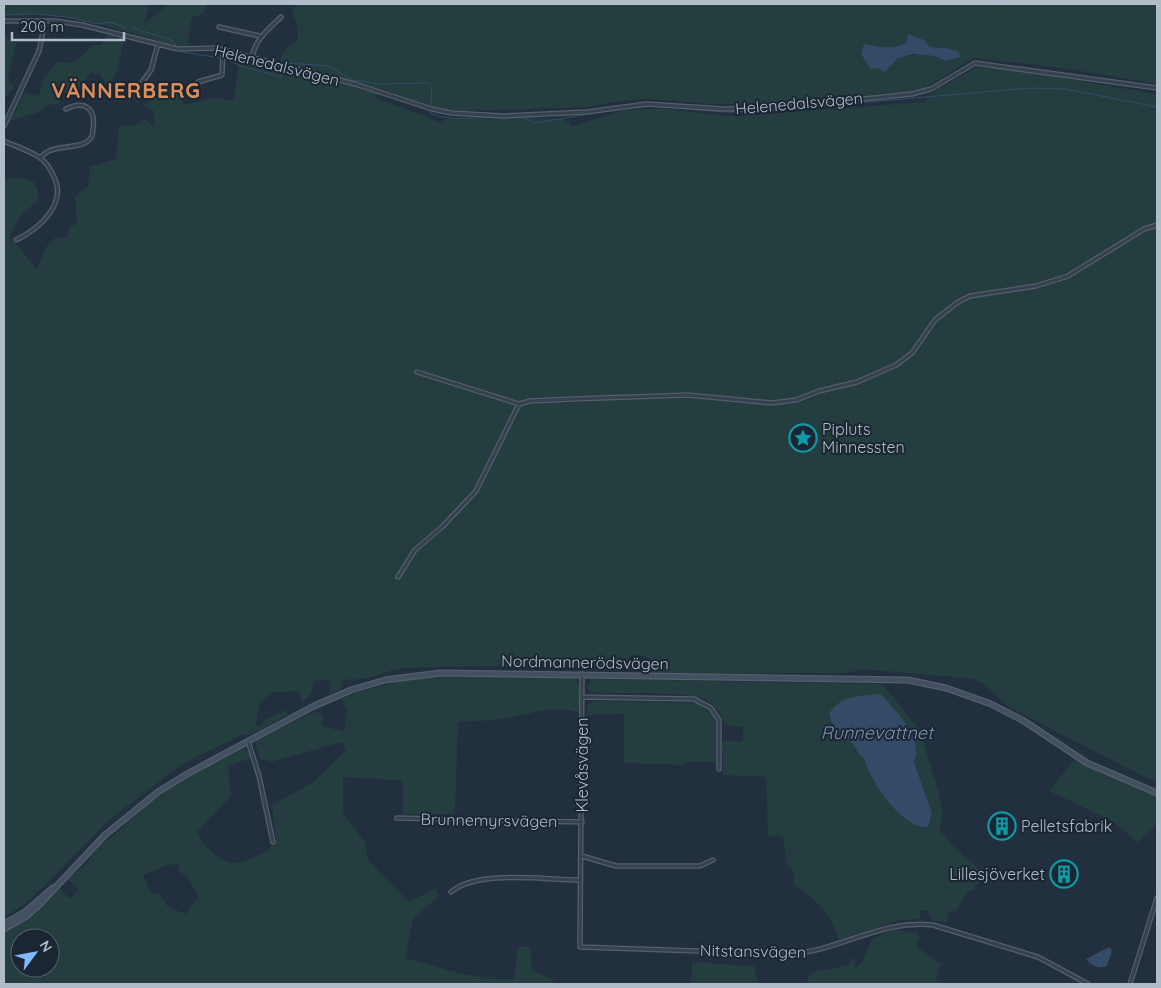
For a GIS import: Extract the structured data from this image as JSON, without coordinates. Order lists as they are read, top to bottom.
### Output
{
  "streets": {
    "main road": ["Nordmannerödsvägen"],
    "street": [
      "Helenedalsvägen",
      "Klevåsvägen",
      "Brunnemyrsvägen",
      "Nitstansvägen"
    ]
  },
  "crossings": [
    ["Nordmannerödsvägen", "Klevåsvägen"],
    ["Klevåsvägen", "Brunnemyrsvägen"],
    ["Klevåsvägen", "Nitstansvägen"]
  ],
  "districts": ["VÄNNERBERG"],
  "water": ["Runnevattnet"],
  "places": {
    "place": ["Pipluts Minnessten"],
    "building": ["Pelletsfabrik", "Lillesjöverket"]
  },
  "scale_bar": "200 m",
  "north": "top right"
}
